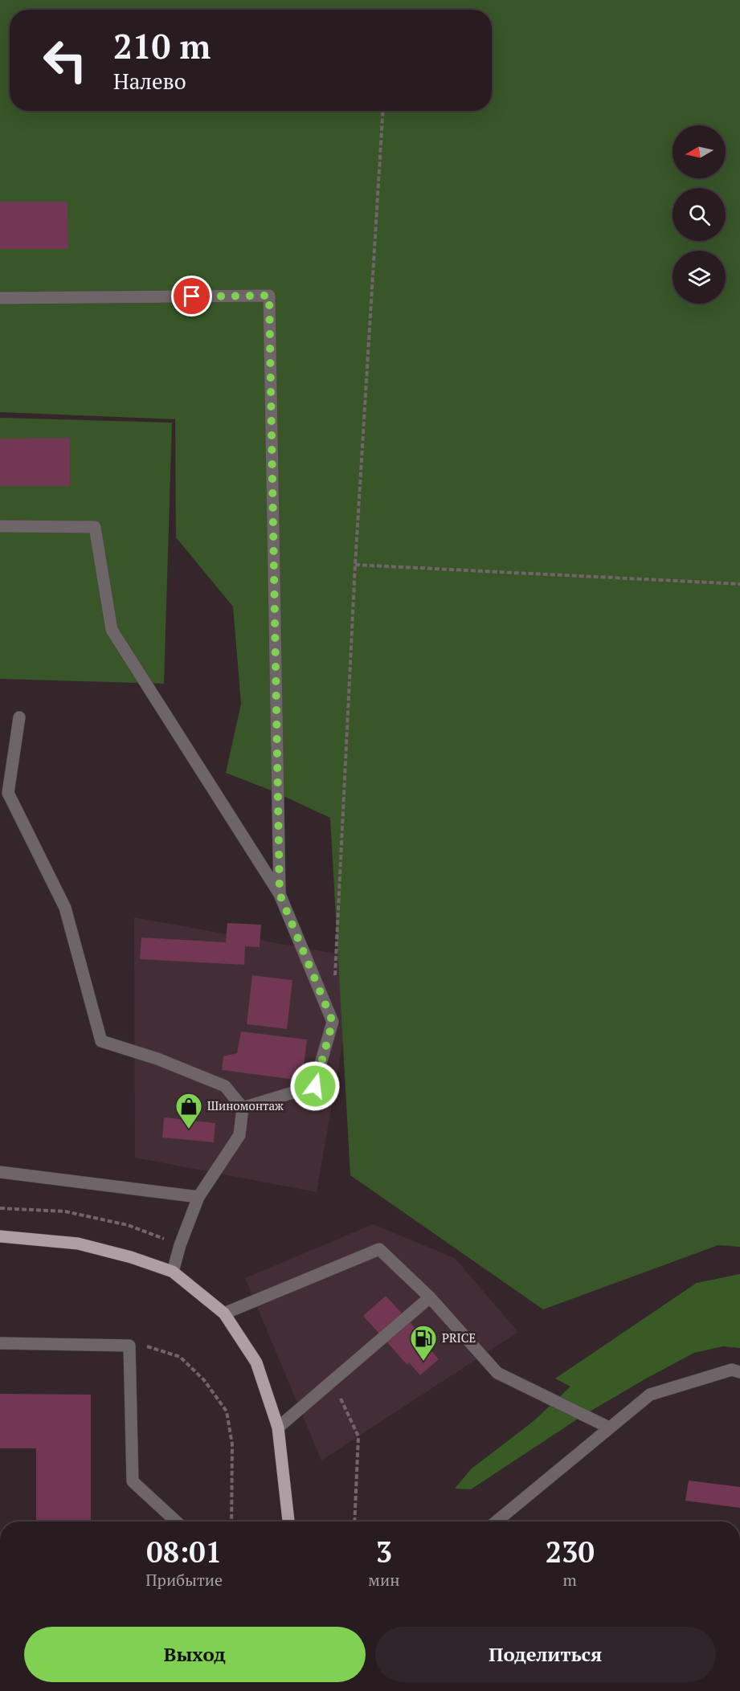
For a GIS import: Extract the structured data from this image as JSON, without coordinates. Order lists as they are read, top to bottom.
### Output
{
  "places": {
    "shop": ["Шиномонтаж"],
    "fuel station": ["PRICE"]
  },
  "north": "left",
  "page": {
    "turn": ["210 m", "Налево"],
    "eta": [
      "08:01",
      "Прибытие",
      "3",
      "мин",
      "230",
      "m"
    ],
    "buttons": ["Выход", "Поделиться"]
  }
}
